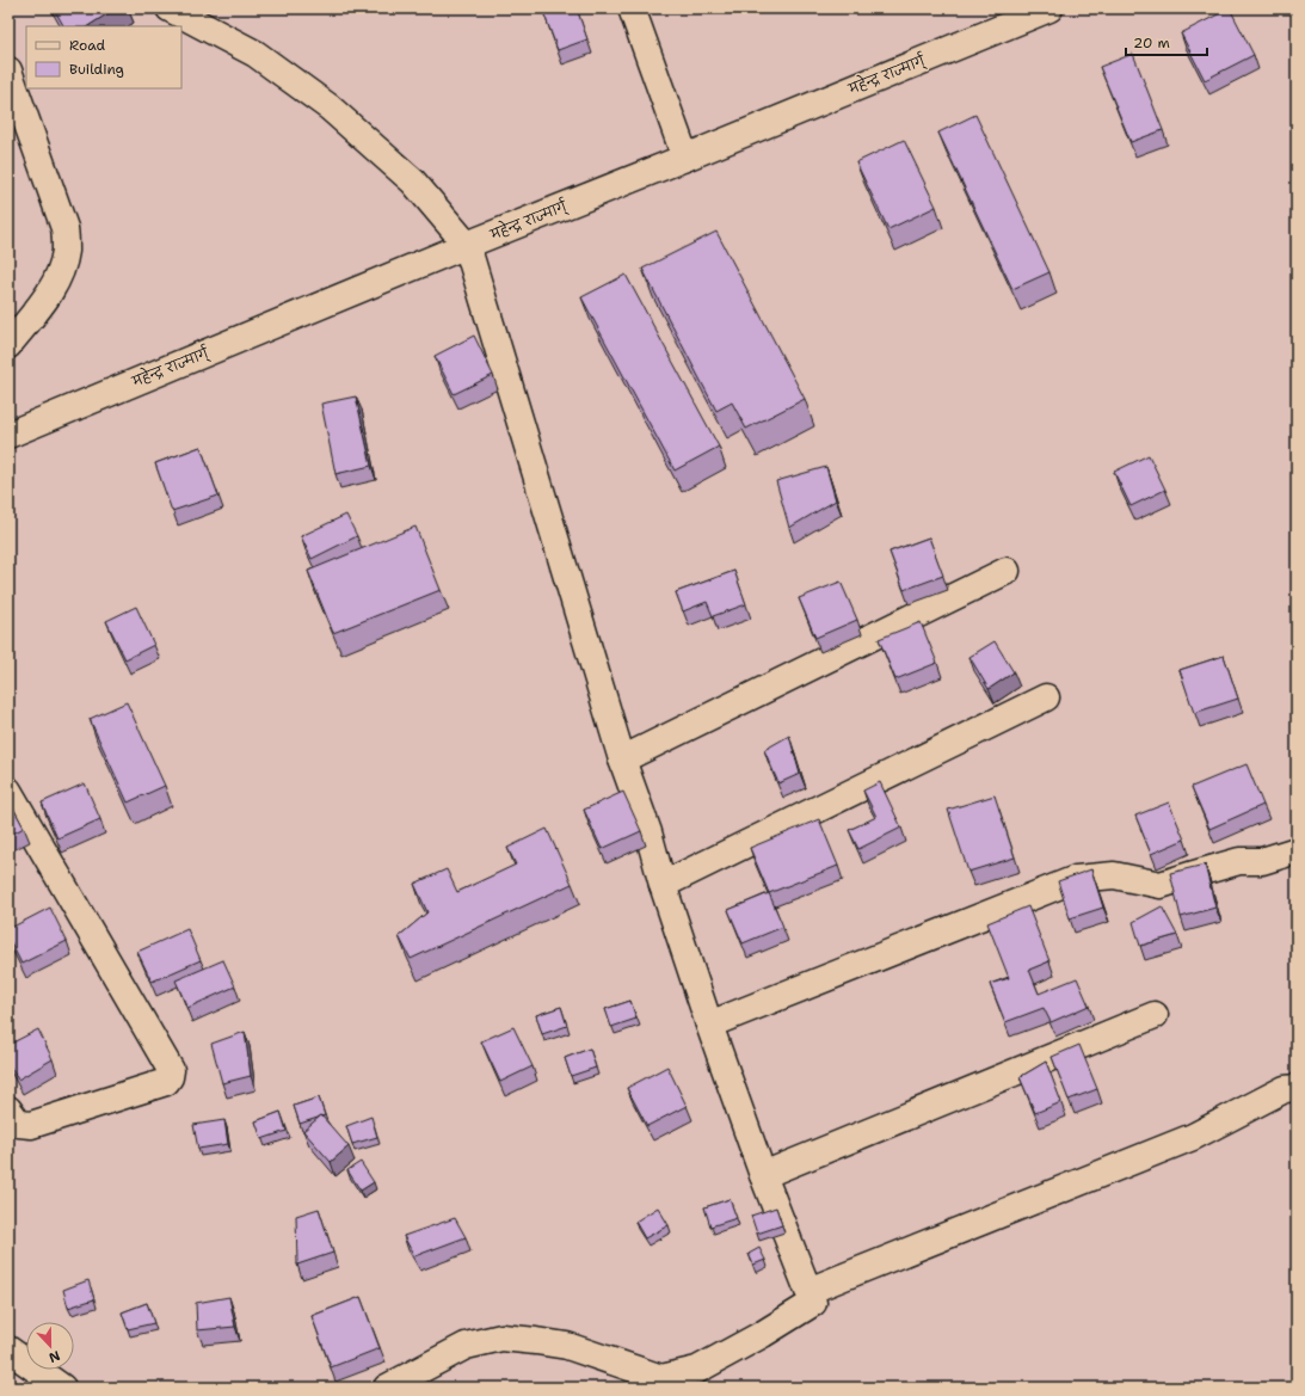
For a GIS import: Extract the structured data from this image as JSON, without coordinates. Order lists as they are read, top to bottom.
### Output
{
  "streets": {
    "main road": ["महेन्द्र राज्मार्ग्"]
  },
  "legend": ["Road", "Building"],
  "scale_bar": "20 m",
  "north": "bottom"
}
